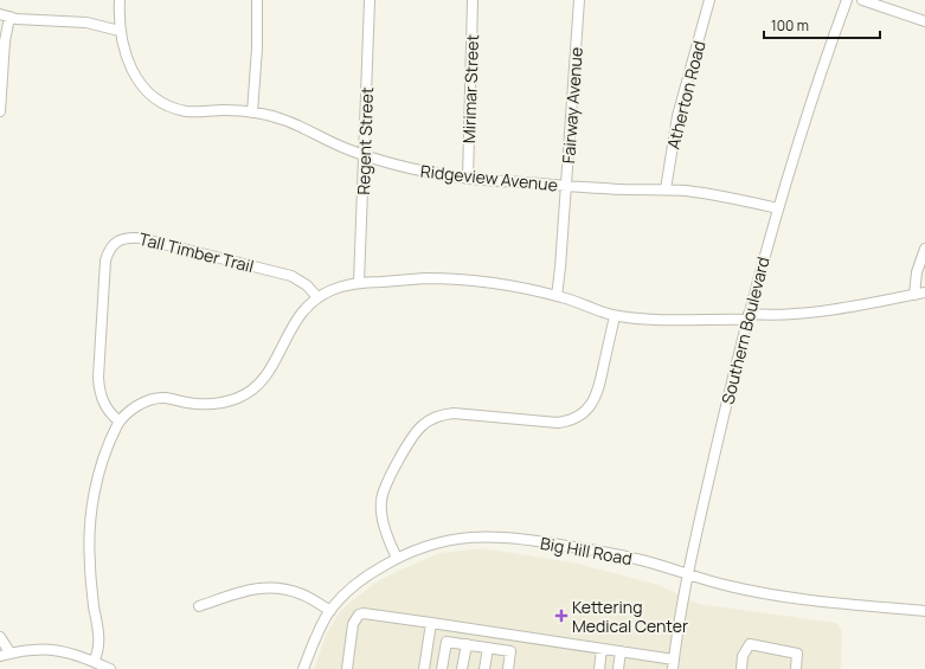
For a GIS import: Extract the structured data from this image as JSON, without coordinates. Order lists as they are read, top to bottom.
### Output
{
  "streets": {
    "street": [
      "Mirimar Street",
      "Atherton Road",
      "Fairway Avenue",
      "Regent Street",
      "Ridgeview Avenue",
      "Tall Timber Trail",
      "Southern Boulevard",
      "Big Hill Road"
    ]
  },
  "crossings": [
    ["Mirimar Street", "Ridgeview Avenue"],
    ["Atherton Road", "Ridgeview Avenue"],
    ["Fairway Avenue", "Ridgeview Avenue"],
    ["Regent Street", "Ridgeview Avenue"],
    ["Ridgeview Avenue", "Southern Boulevard"],
    ["Southern Boulevard", "Big Hill Road"]
  ],
  "places": {
    "health": ["Kettering Medical Center"]
  },
  "scale_bar": "100 m"
}
